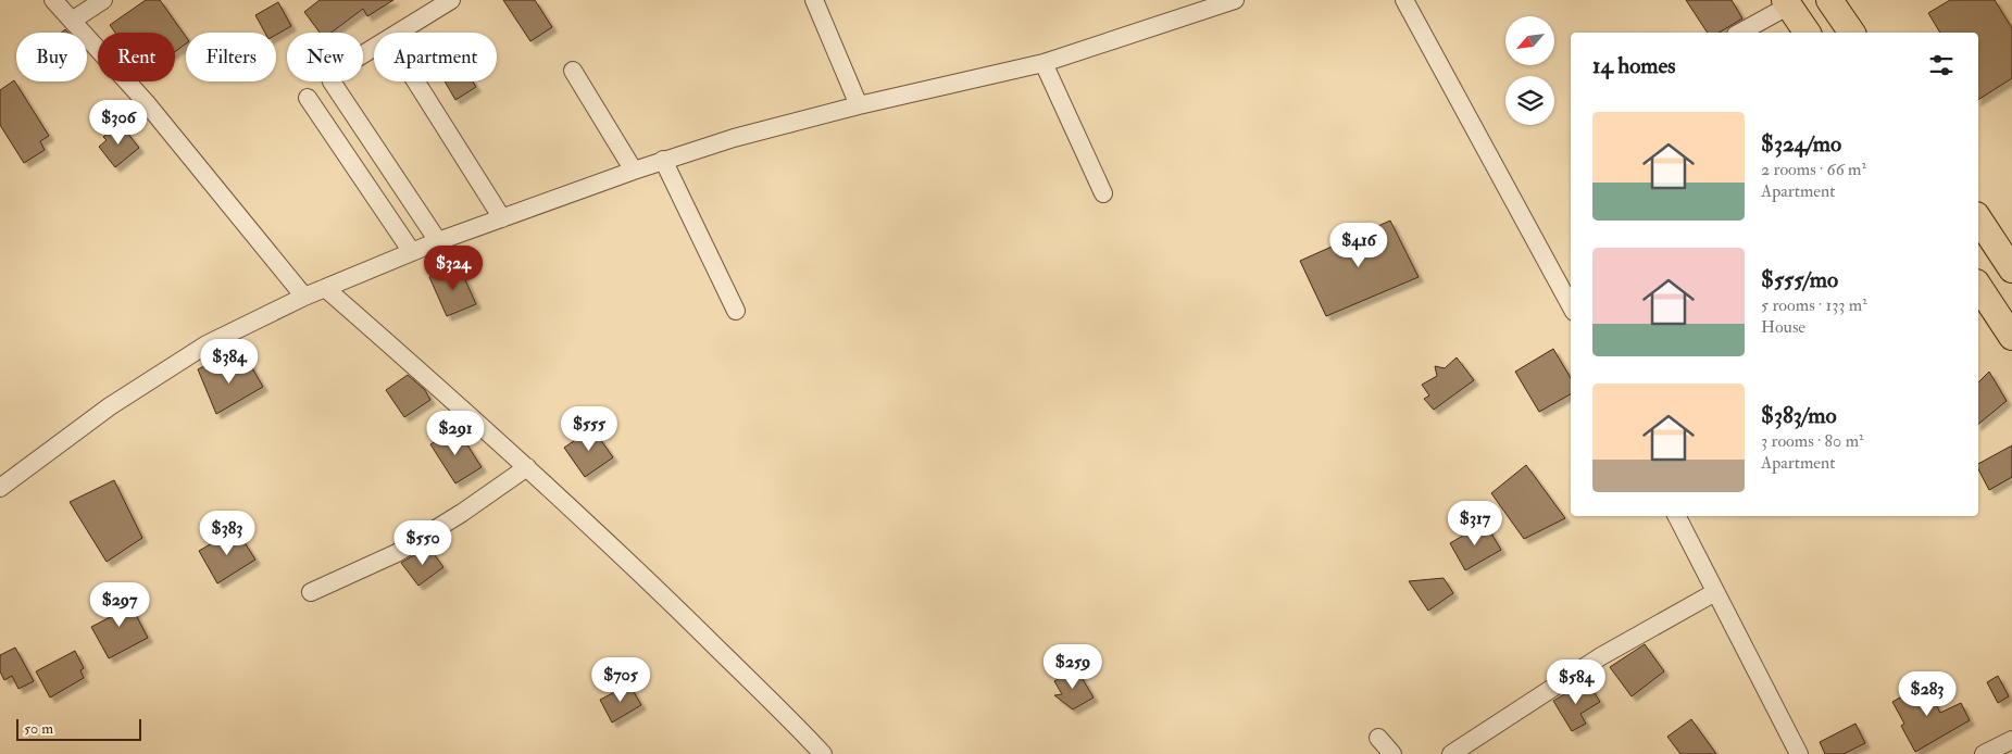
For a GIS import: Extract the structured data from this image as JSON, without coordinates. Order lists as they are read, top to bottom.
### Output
{
  "scale_bar": "50 m",
  "north": "bottom left",
  "page": {
    "chip": [
      "Buy",
      "Rent",
      "Filters",
      "New",
      "Apartment"
    ],
    "heading": "14 homes",
    "list": [
      {
        "name": "$324/mo",
        "note": "2 rooms · 66 m² · Apartment"
      },
      {
        "name": "$555/mo",
        "note": "5 rooms · 133 m² · House"
      },
      {
        "name": "$383/mo",
        "note": "3 rooms · 80 m² · Apartment"
      }
    ],
    "price": [
      "$306",
      "$416",
      "$324",
      "$384",
      "$555",
      "$291",
      "$317",
      "$383",
      "$550",
      "$297",
      "$259",
      "$705",
      "$584",
      "$283"
    ],
    "scale": "50 m"
  }
}
